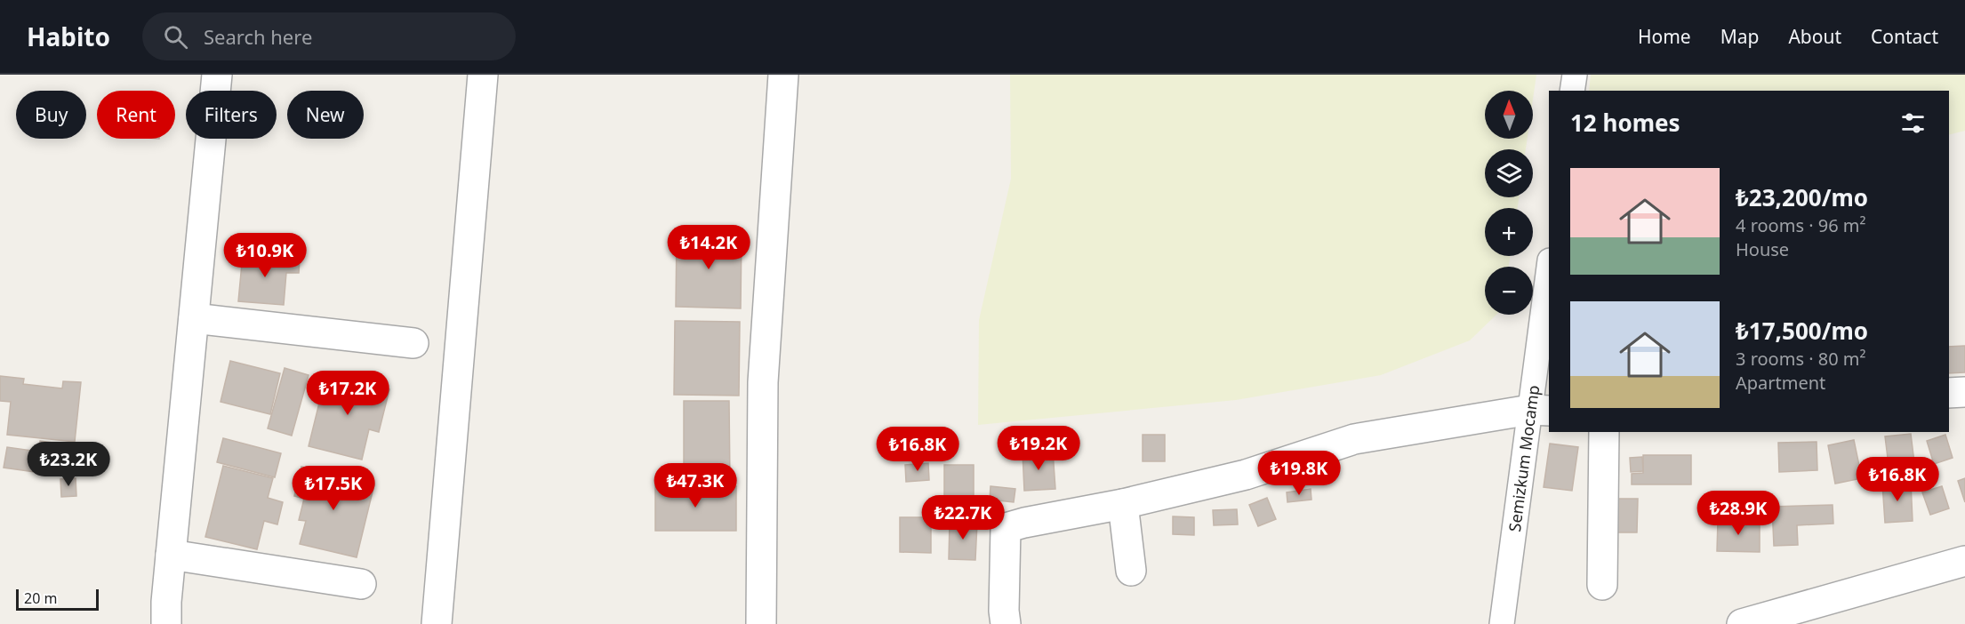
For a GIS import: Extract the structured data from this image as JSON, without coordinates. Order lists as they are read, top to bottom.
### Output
{
  "streets": {
    "street": ["Semizkum Mocamp"]
  },
  "scale_bar": "20 m",
  "north": "top",
  "page": {
    "header": "Habito",
    "search": "Search here",
    "nav": [
      "Home",
      "Map",
      "About",
      "Contact"
    ],
    "map_buttons": ["+", "−"],
    "chip": [
      "Buy",
      "Rent",
      "Filters",
      "New"
    ],
    "heading": "12 homes",
    "list": [
      {
        "name": "₺23,200/mo",
        "note": "4 rooms · 96 m² · House"
      },
      {
        "name": "₺17,500/mo",
        "note": "3 rooms · 80 m² · Apartment"
      }
    ],
    "price": [
      "₺14.2K",
      "₺10.9K",
      "₺17.2K",
      "₺19.2K",
      "₺16.8K",
      "₺23.2K",
      "₺19.8K",
      "₺16.8K",
      "₺47.3K",
      "₺17.5K",
      "₺28.9K",
      "₺22.7K"
    ],
    "scale": "20 m"
  }
}
